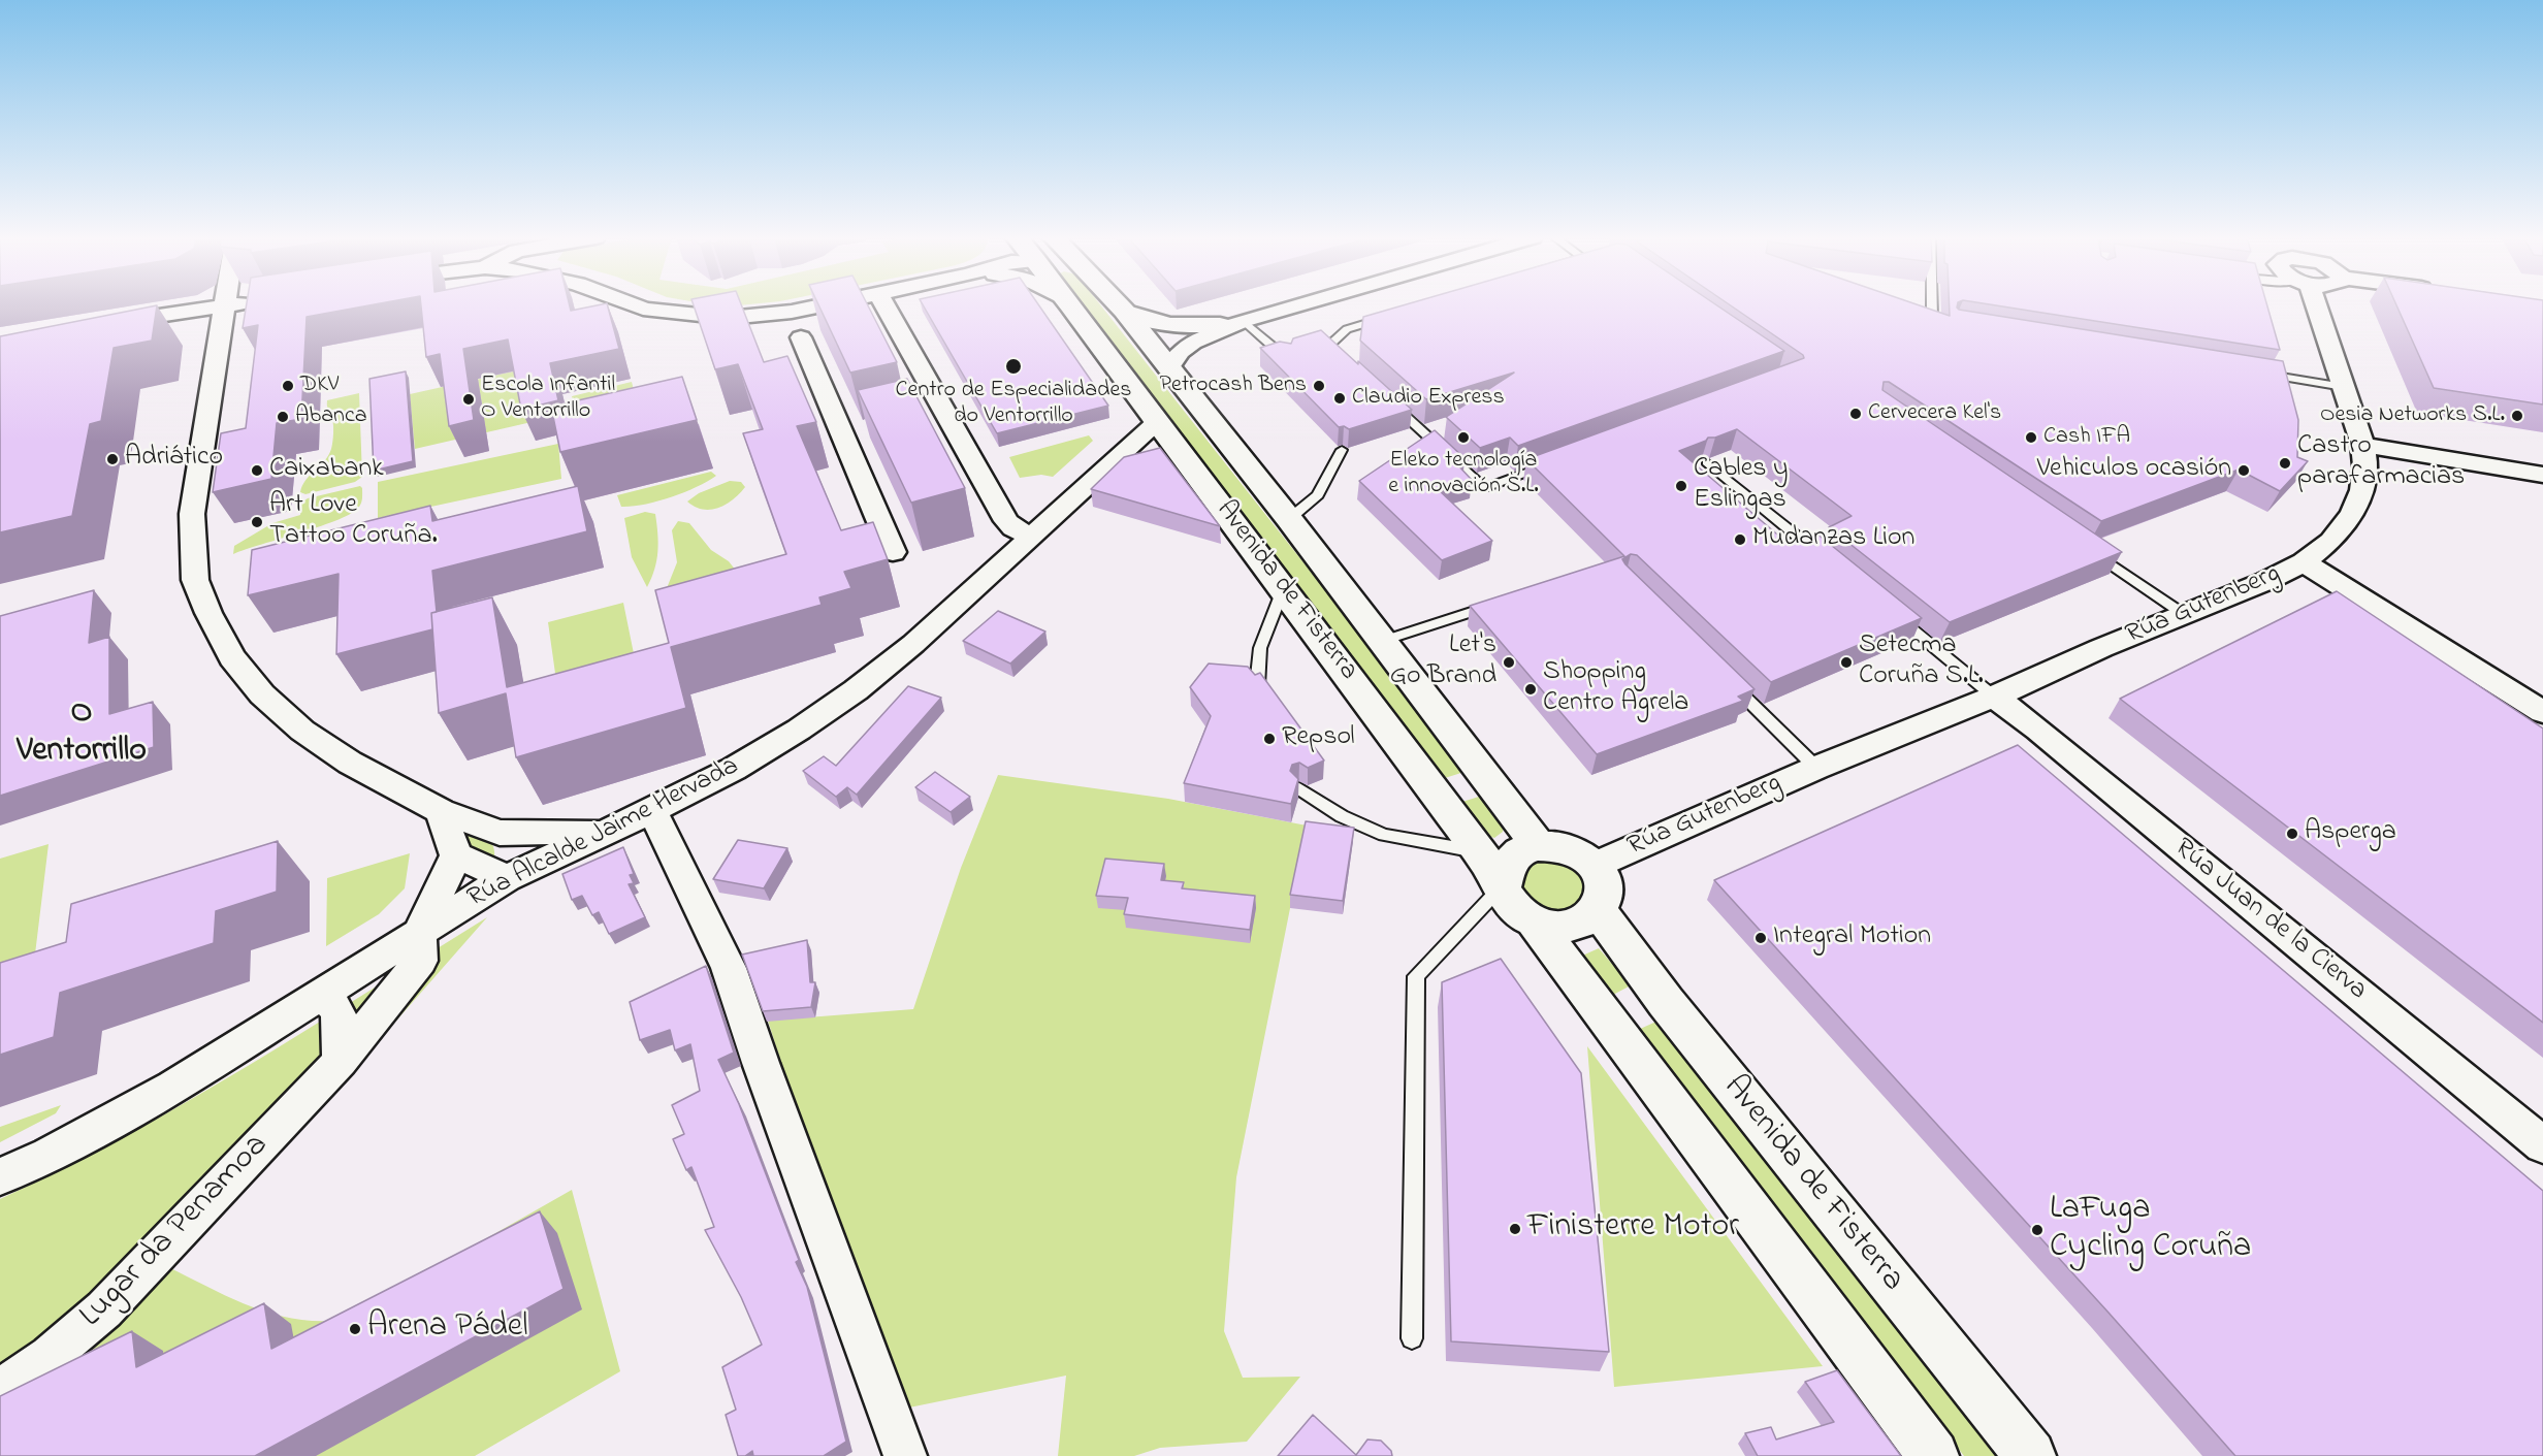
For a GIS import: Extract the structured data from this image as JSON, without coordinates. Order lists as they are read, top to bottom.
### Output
{
  "streets": {
    "main road": ["Avenida de Fisterra"],
    "street": [
      "Rúa Gutenberg",
      "Rúa Alcalde Jaime Hervada",
      "Rúa Juan de la Cierva",
      "Lugar da Penamoa"
    ]
  },
  "crossings": [
    ["Avenida de Fisterra", "Rúa Gutenberg"],
    ["Avenida de Fisterra", "Rúa Alcalde Jaime Hervada"],
    ["Rúa Gutenberg", "Rúa Juan de la Cierva"],
    ["Rúa Alcalde Jaime Hervada", "Lugar da Penamoa"]
  ],
  "districts": ["O Ventorrillo"],
  "places": [
    "Centro de Especialidades do Ventorrillo",
    "DKV",
    "Petrocash Bens",
    "Claudio Express",
    "Escola Infantil O Ventorrillo",
    "Cervecera Kel's",
    "Oesia Networks S.L.",
    "Abanca",
    "Eleko tecnología e innovación S.L.",
    "Cash IFA",
    "Adriático",
    "Castro parafarmacias",
    "Caixabank",
    "Vehiculos ocasión",
    "Cables y Eslingas",
    "Art Love Tattoo Coruña.",
    "Mudanzas Lion",
    "Let's Go Brand",
    "Setecma Coruña S.L.",
    "Shopping Centro Agrela",
    "Repsol",
    "Asperga",
    "Integral Motion",
    "Finisterre Motor",
    "LaFuga Cycling Coruña",
    "Arena Pádel"
  ]
}
